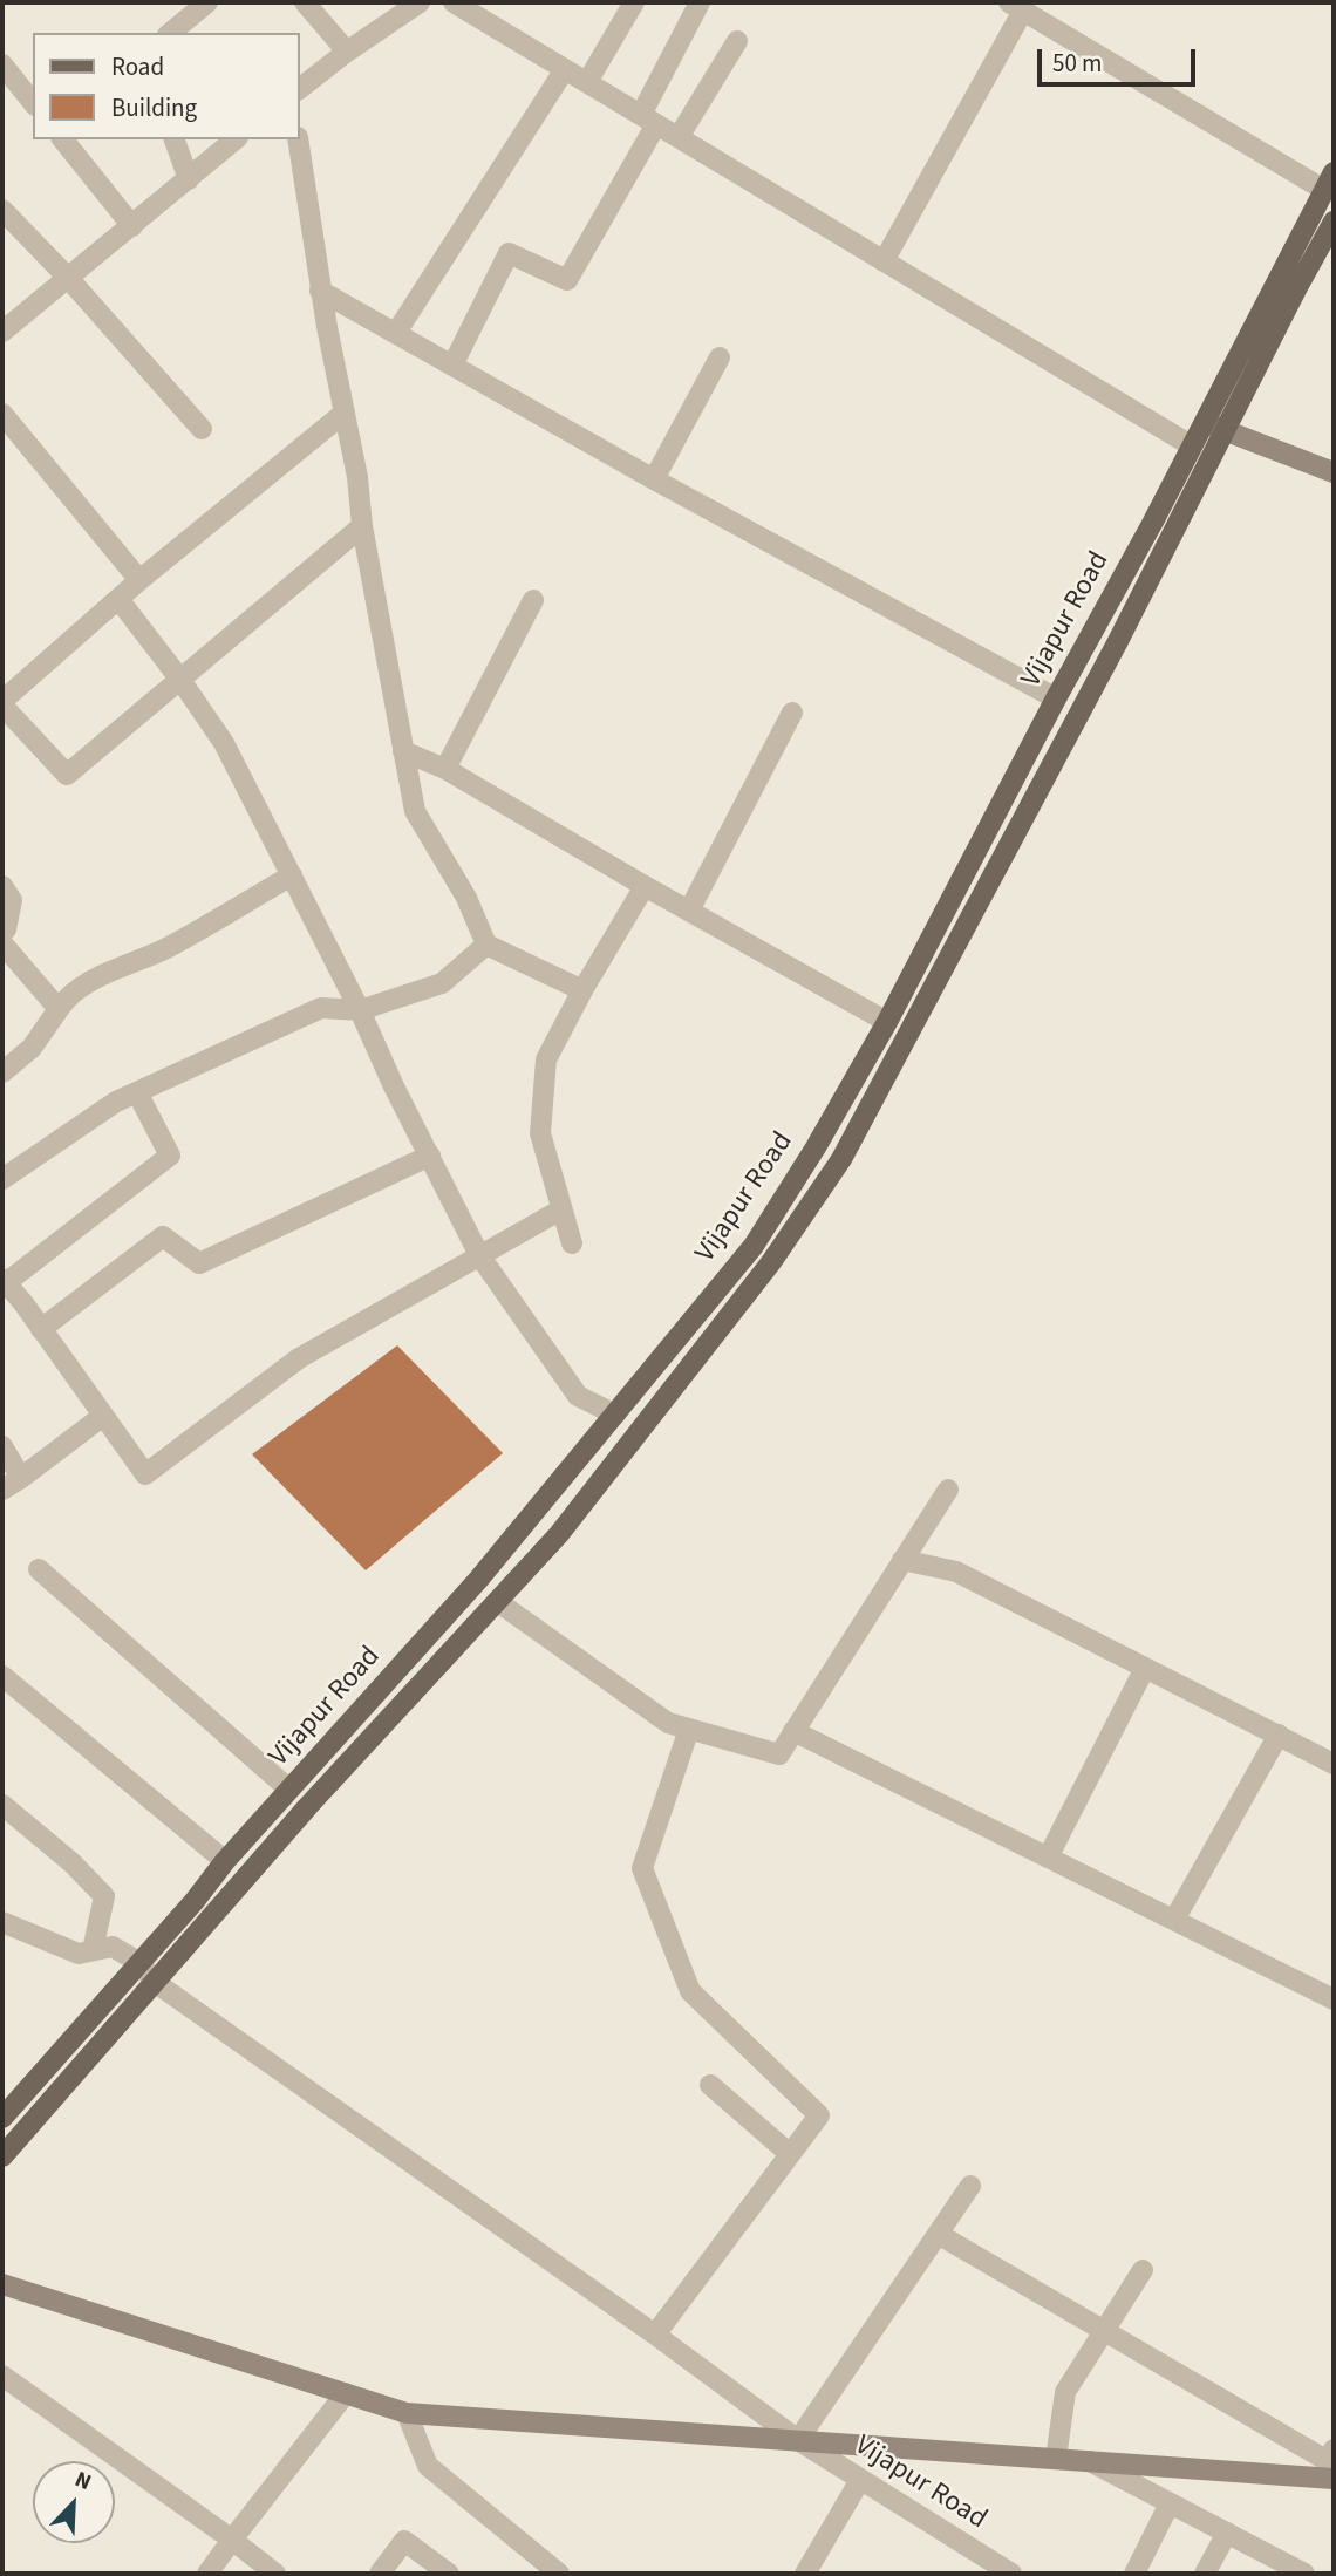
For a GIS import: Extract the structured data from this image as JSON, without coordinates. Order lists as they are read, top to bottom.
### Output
{
  "streets": {
    "main road": ["Vijapur Road"]
  },
  "legend": ["Road", "Building"],
  "scale_bar": "50 m",
  "north": "top right"
}
